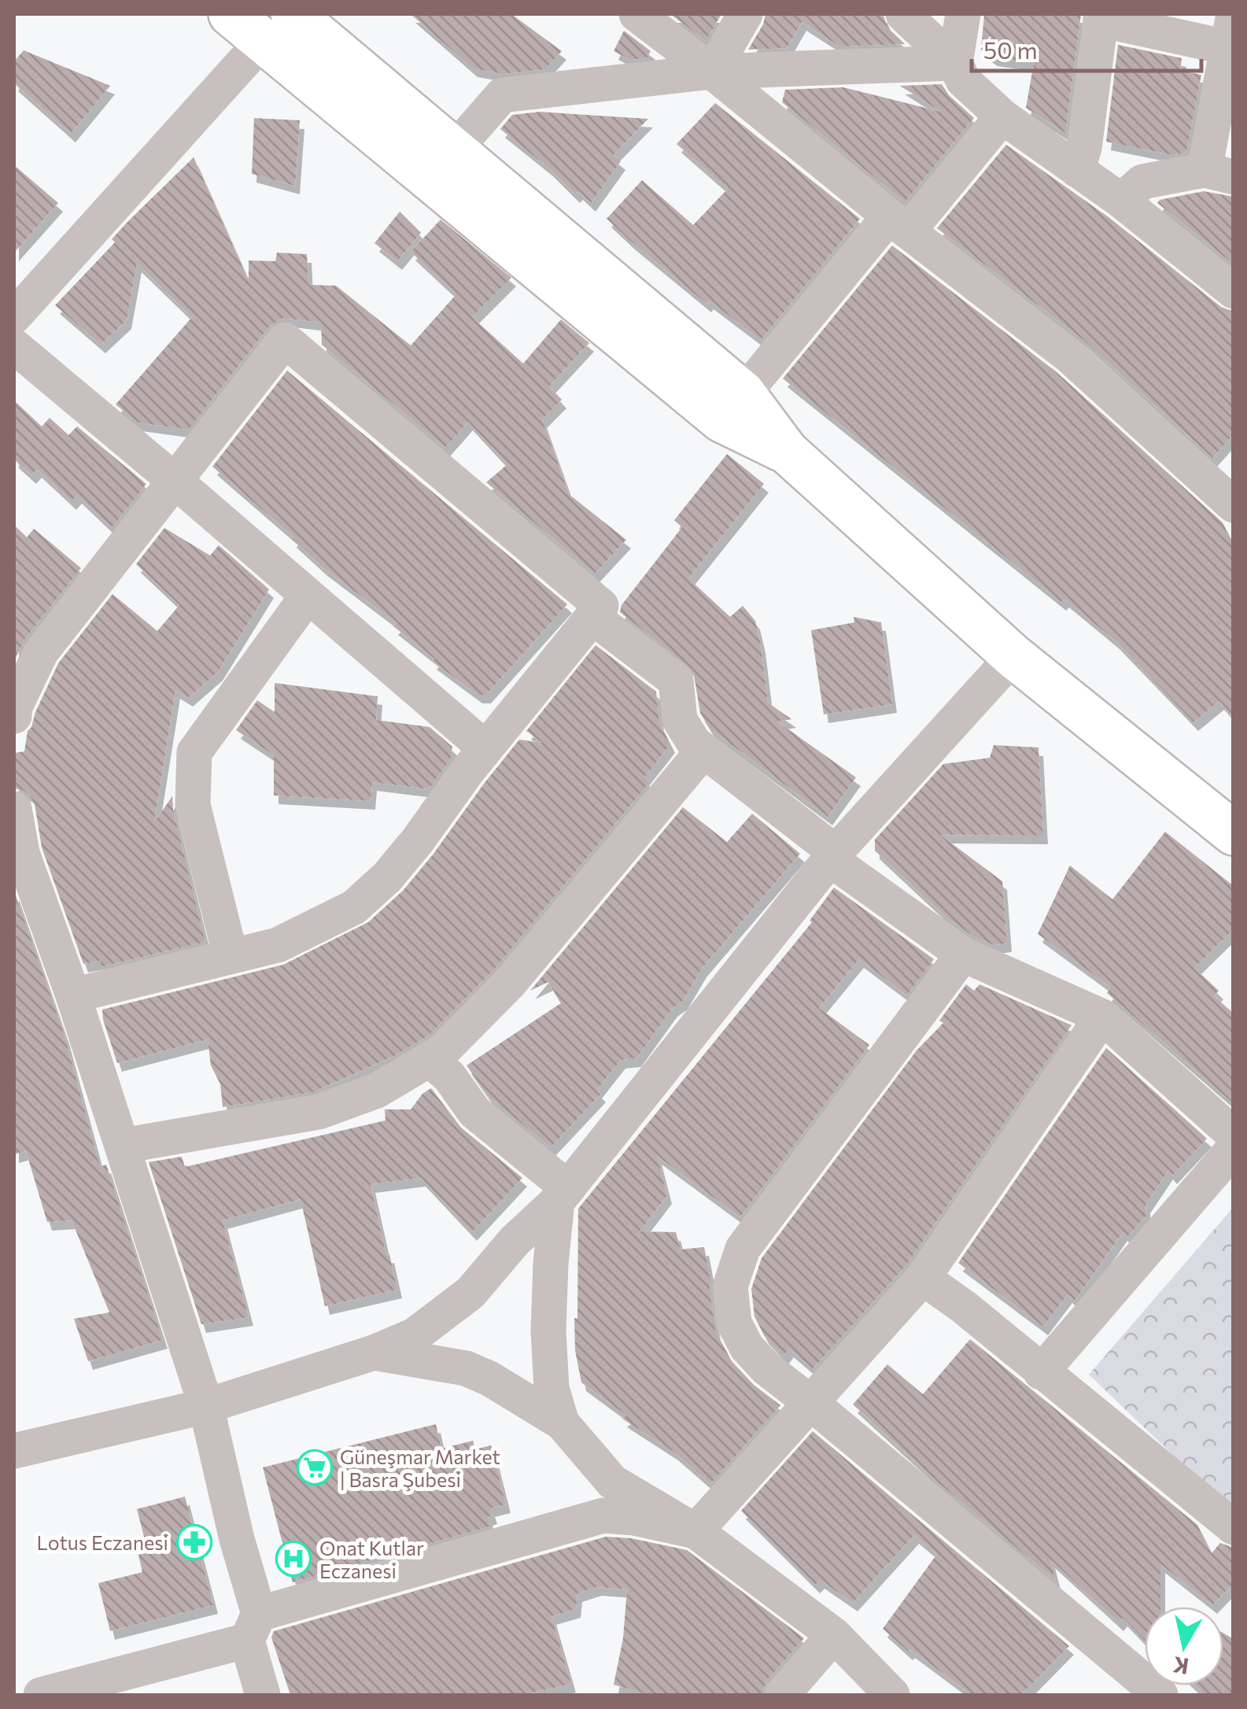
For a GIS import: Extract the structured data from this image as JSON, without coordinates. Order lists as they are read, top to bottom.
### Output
{
  "places": {
    "supermarket": ["Güneşmar Market | Basra Şubesi"],
    "pharmacy": ["Lotus Eczanesi"],
    "hospital": ["Onat Kutlar Eczanesi"]
  },
  "scale_bar": "50 m",
  "north": "bottom"
}
